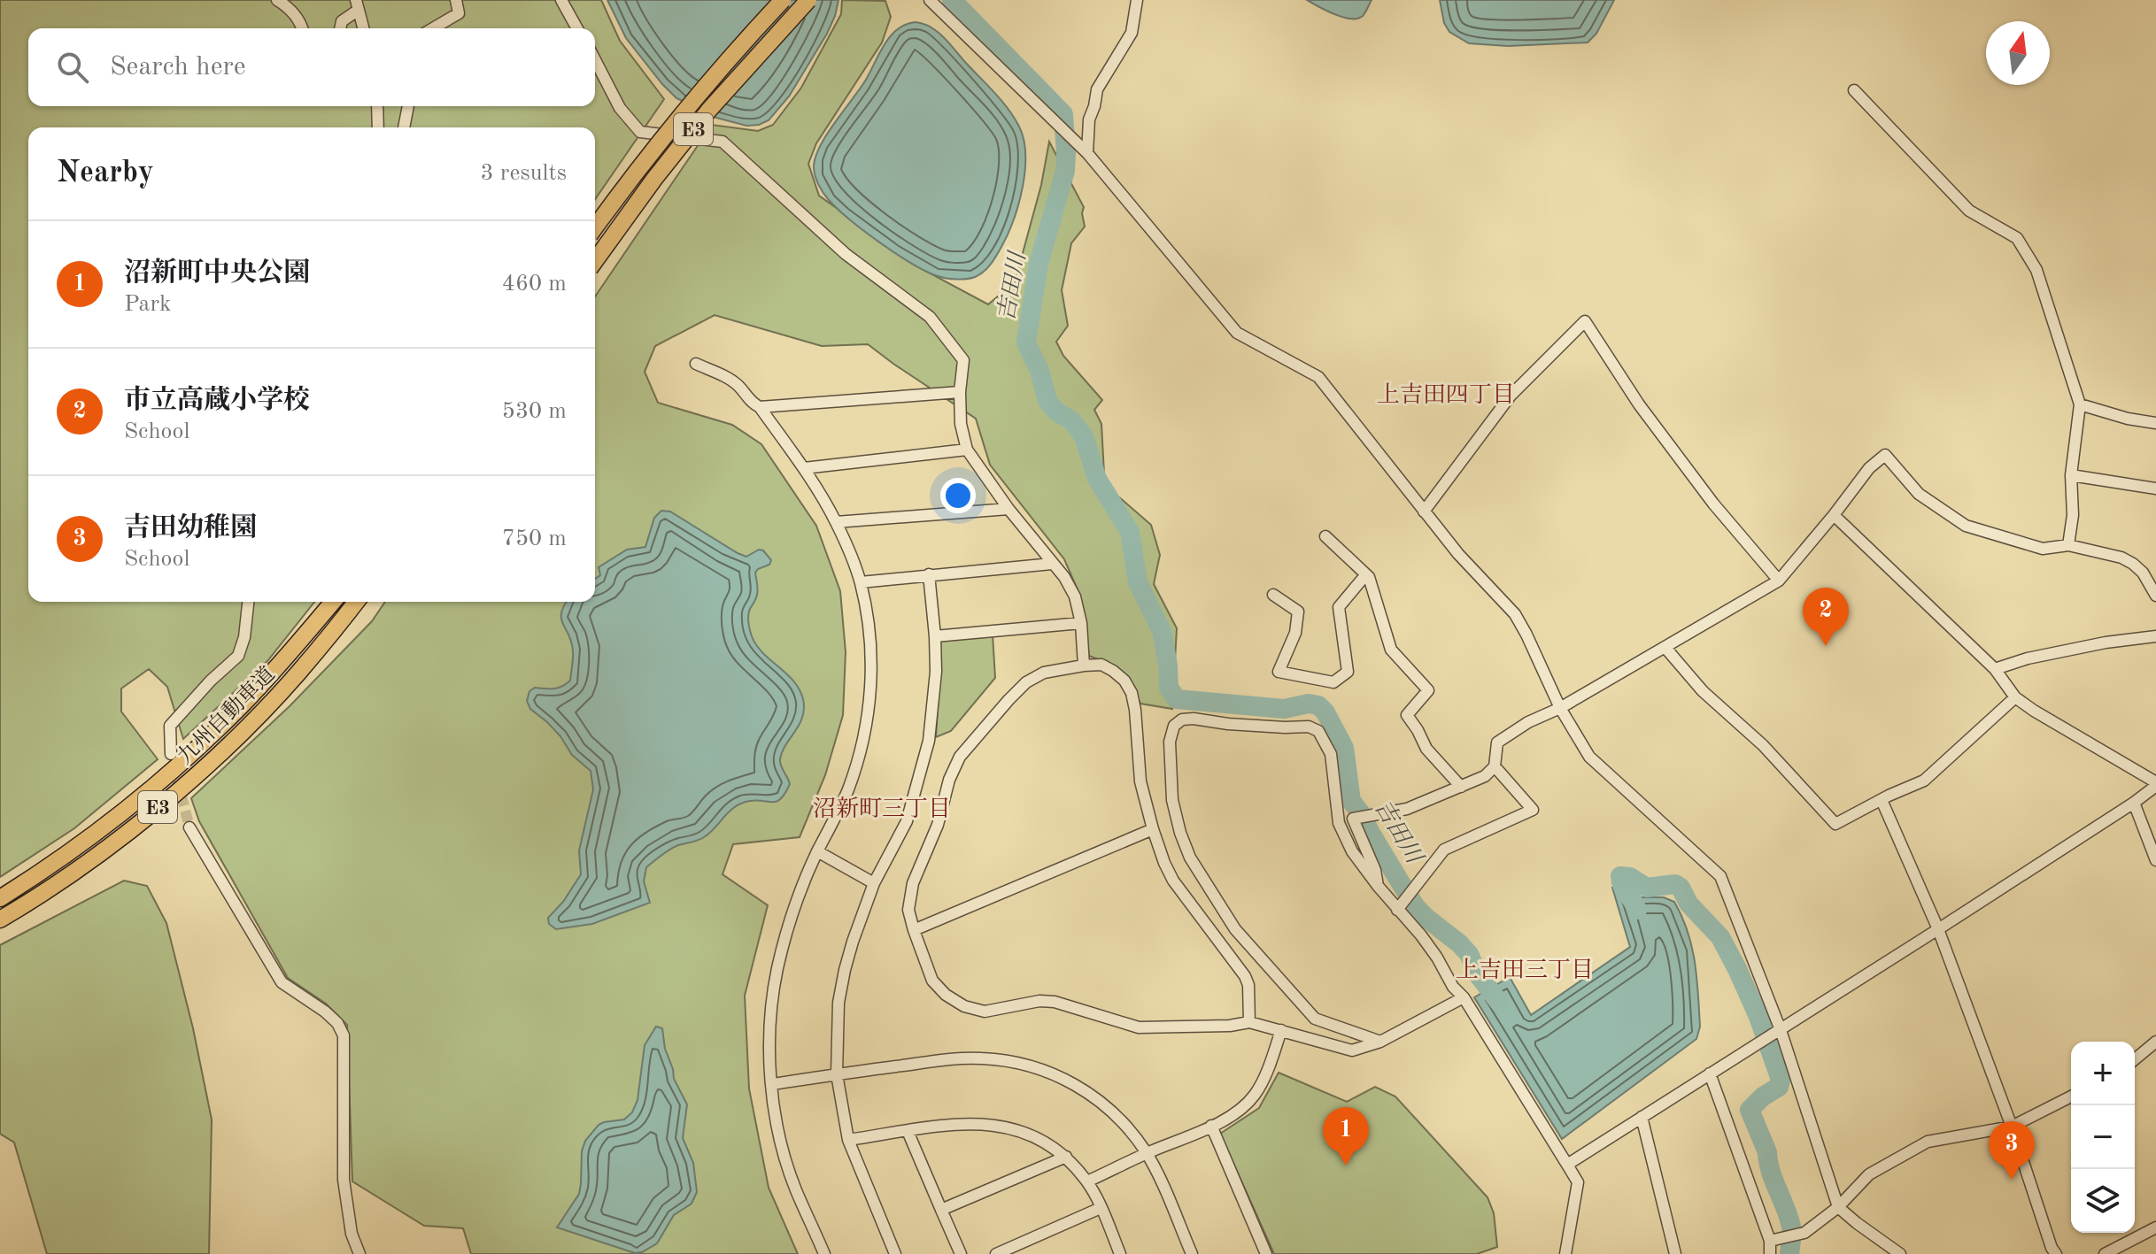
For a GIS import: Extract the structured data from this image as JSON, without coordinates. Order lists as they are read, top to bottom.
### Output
{
  "streets": {
    "highway": ["E3", "九州自動車道"]
  },
  "districts": ["上吉田四丁目", "沼新町三丁目", "上吉田三丁目"],
  "water": ["吉田川"],
  "north": "top",
  "page": {
    "search": "Search here",
    "heading": ["Nearby", "3 results"],
    "list": [
      {
        "mark": "1",
        "name": "沼新町中央公園",
        "note": "Park",
        "value": "460 m"
      },
      {
        "mark": "2",
        "name": "市立高蔵小学校",
        "note": "School",
        "value": "530 m"
      },
      {
        "mark": "3",
        "name": "吉田幼稚園",
        "note": "School",
        "value": "750 m"
      }
    ],
    "pins": ["2", "1", "3"],
    "map_buttons": ["+", "−"]
  }
}
